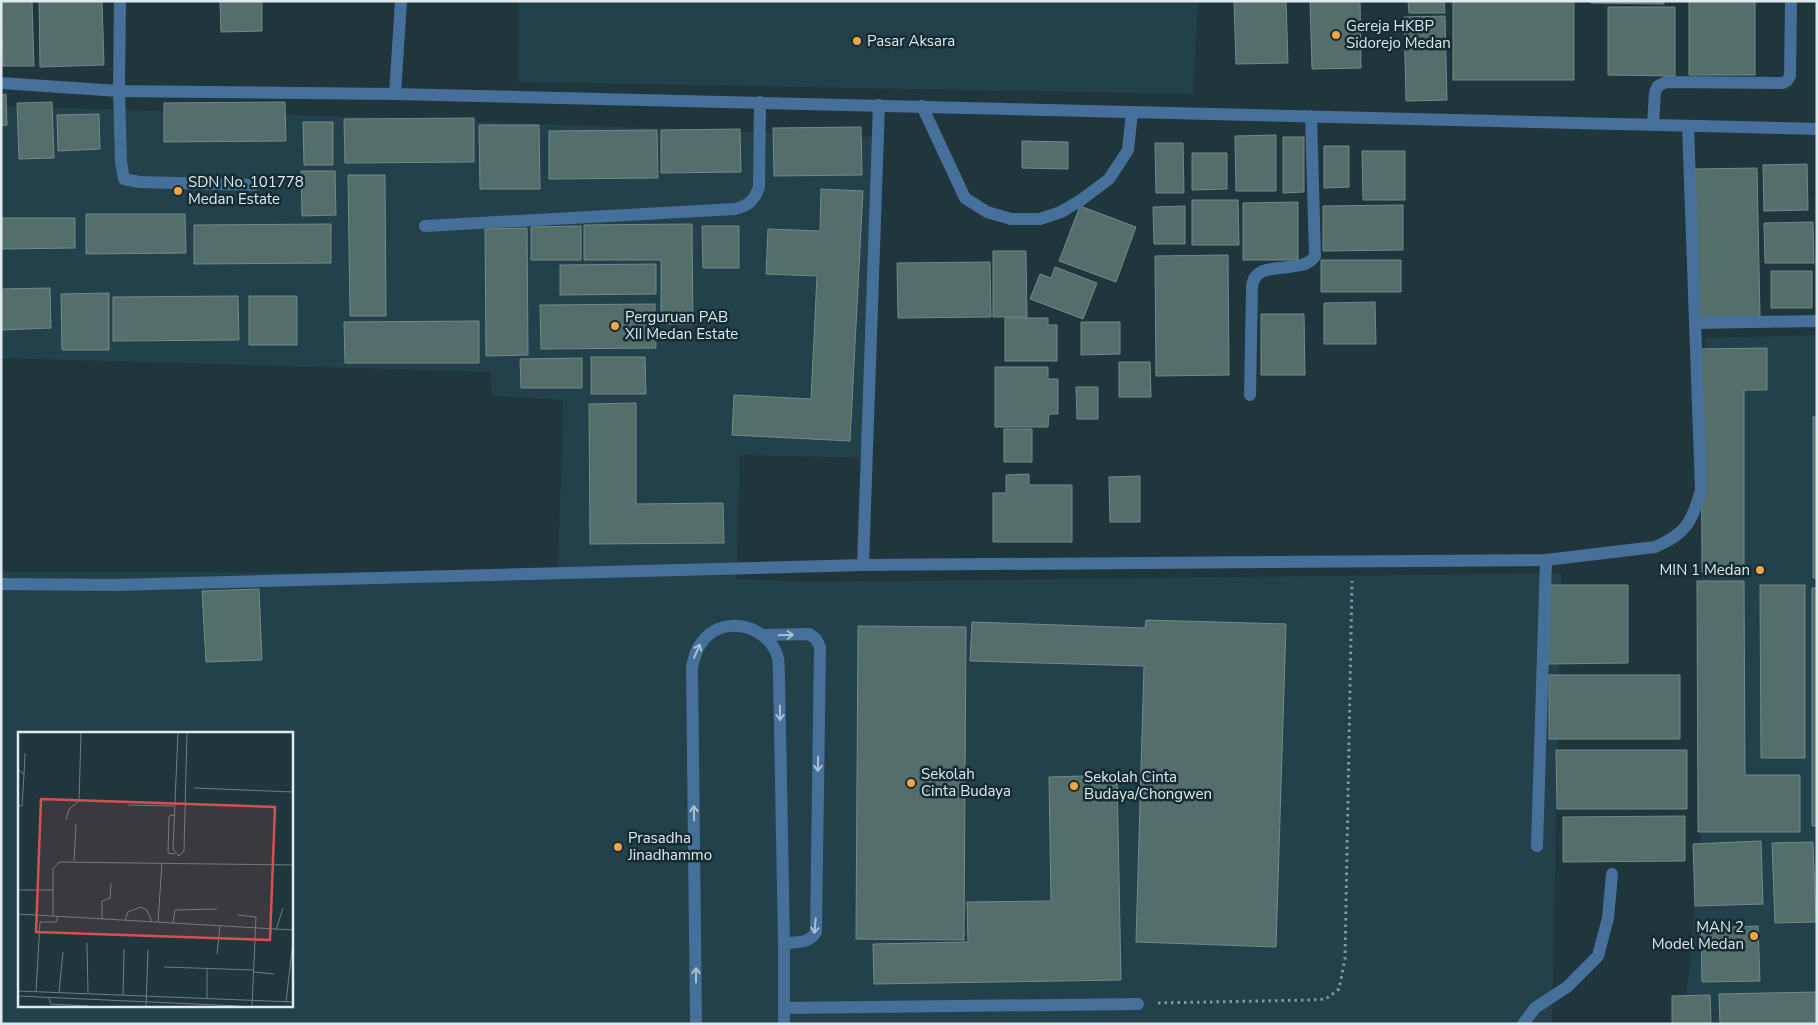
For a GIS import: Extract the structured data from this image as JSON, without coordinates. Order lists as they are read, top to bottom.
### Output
{
  "places": [
    "Gereja HKBP Sidorejo Medan",
    "Pasar Aksara",
    "SDN No. 101778 Medan Estate",
    "Perguruan PAB XII Medan Estate",
    "MIN 1 Medan",
    "Sekolah Cinta Budaya",
    "Sekolah Cinta Budaya/Chongwen",
    "Prasadha Jinadhammo",
    "MAN 2 Model Medan"
  ]
}
